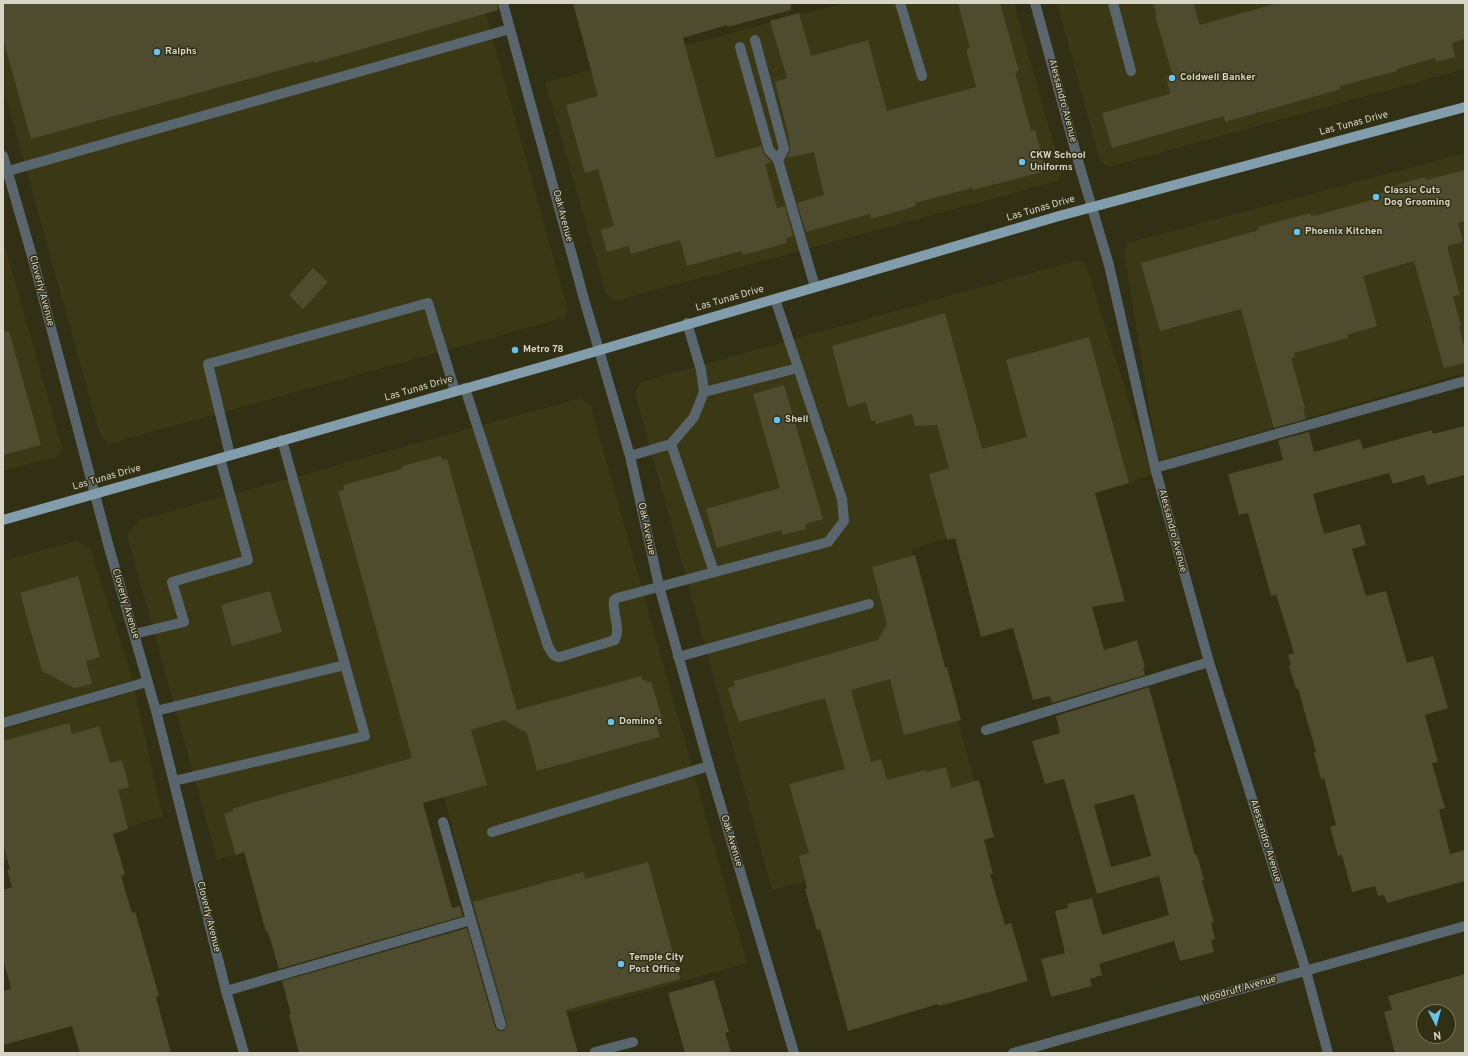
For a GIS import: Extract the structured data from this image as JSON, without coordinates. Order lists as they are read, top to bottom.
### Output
{
  "streets": {
    "main road": ["Las Tunas Drive"],
    "street": [
      "Alessandro Avenue",
      "Oak Avenue",
      "Cloverly Avenue",
      "Woodruff Avenue"
    ]
  },
  "crossings": [
    ["Alessandro Avenue", "Las Tunas Drive"],
    ["Alessandro Avenue", "Woodruff Avenue"],
    ["Las Tunas Drive", "Oak Avenue"],
    ["Las Tunas Drive", "Cloverly Avenue"]
  ],
  "places": [
    "Ralphs",
    "Coldwell Banker",
    "CKW School Uniforms",
    "Classic Cuts Dog Grooming",
    "Phoenix Kitchen",
    "Metro 78",
    "Shell",
    "Domino's",
    "Temple City Post Office"
  ],
  "north": "bottom"
}
